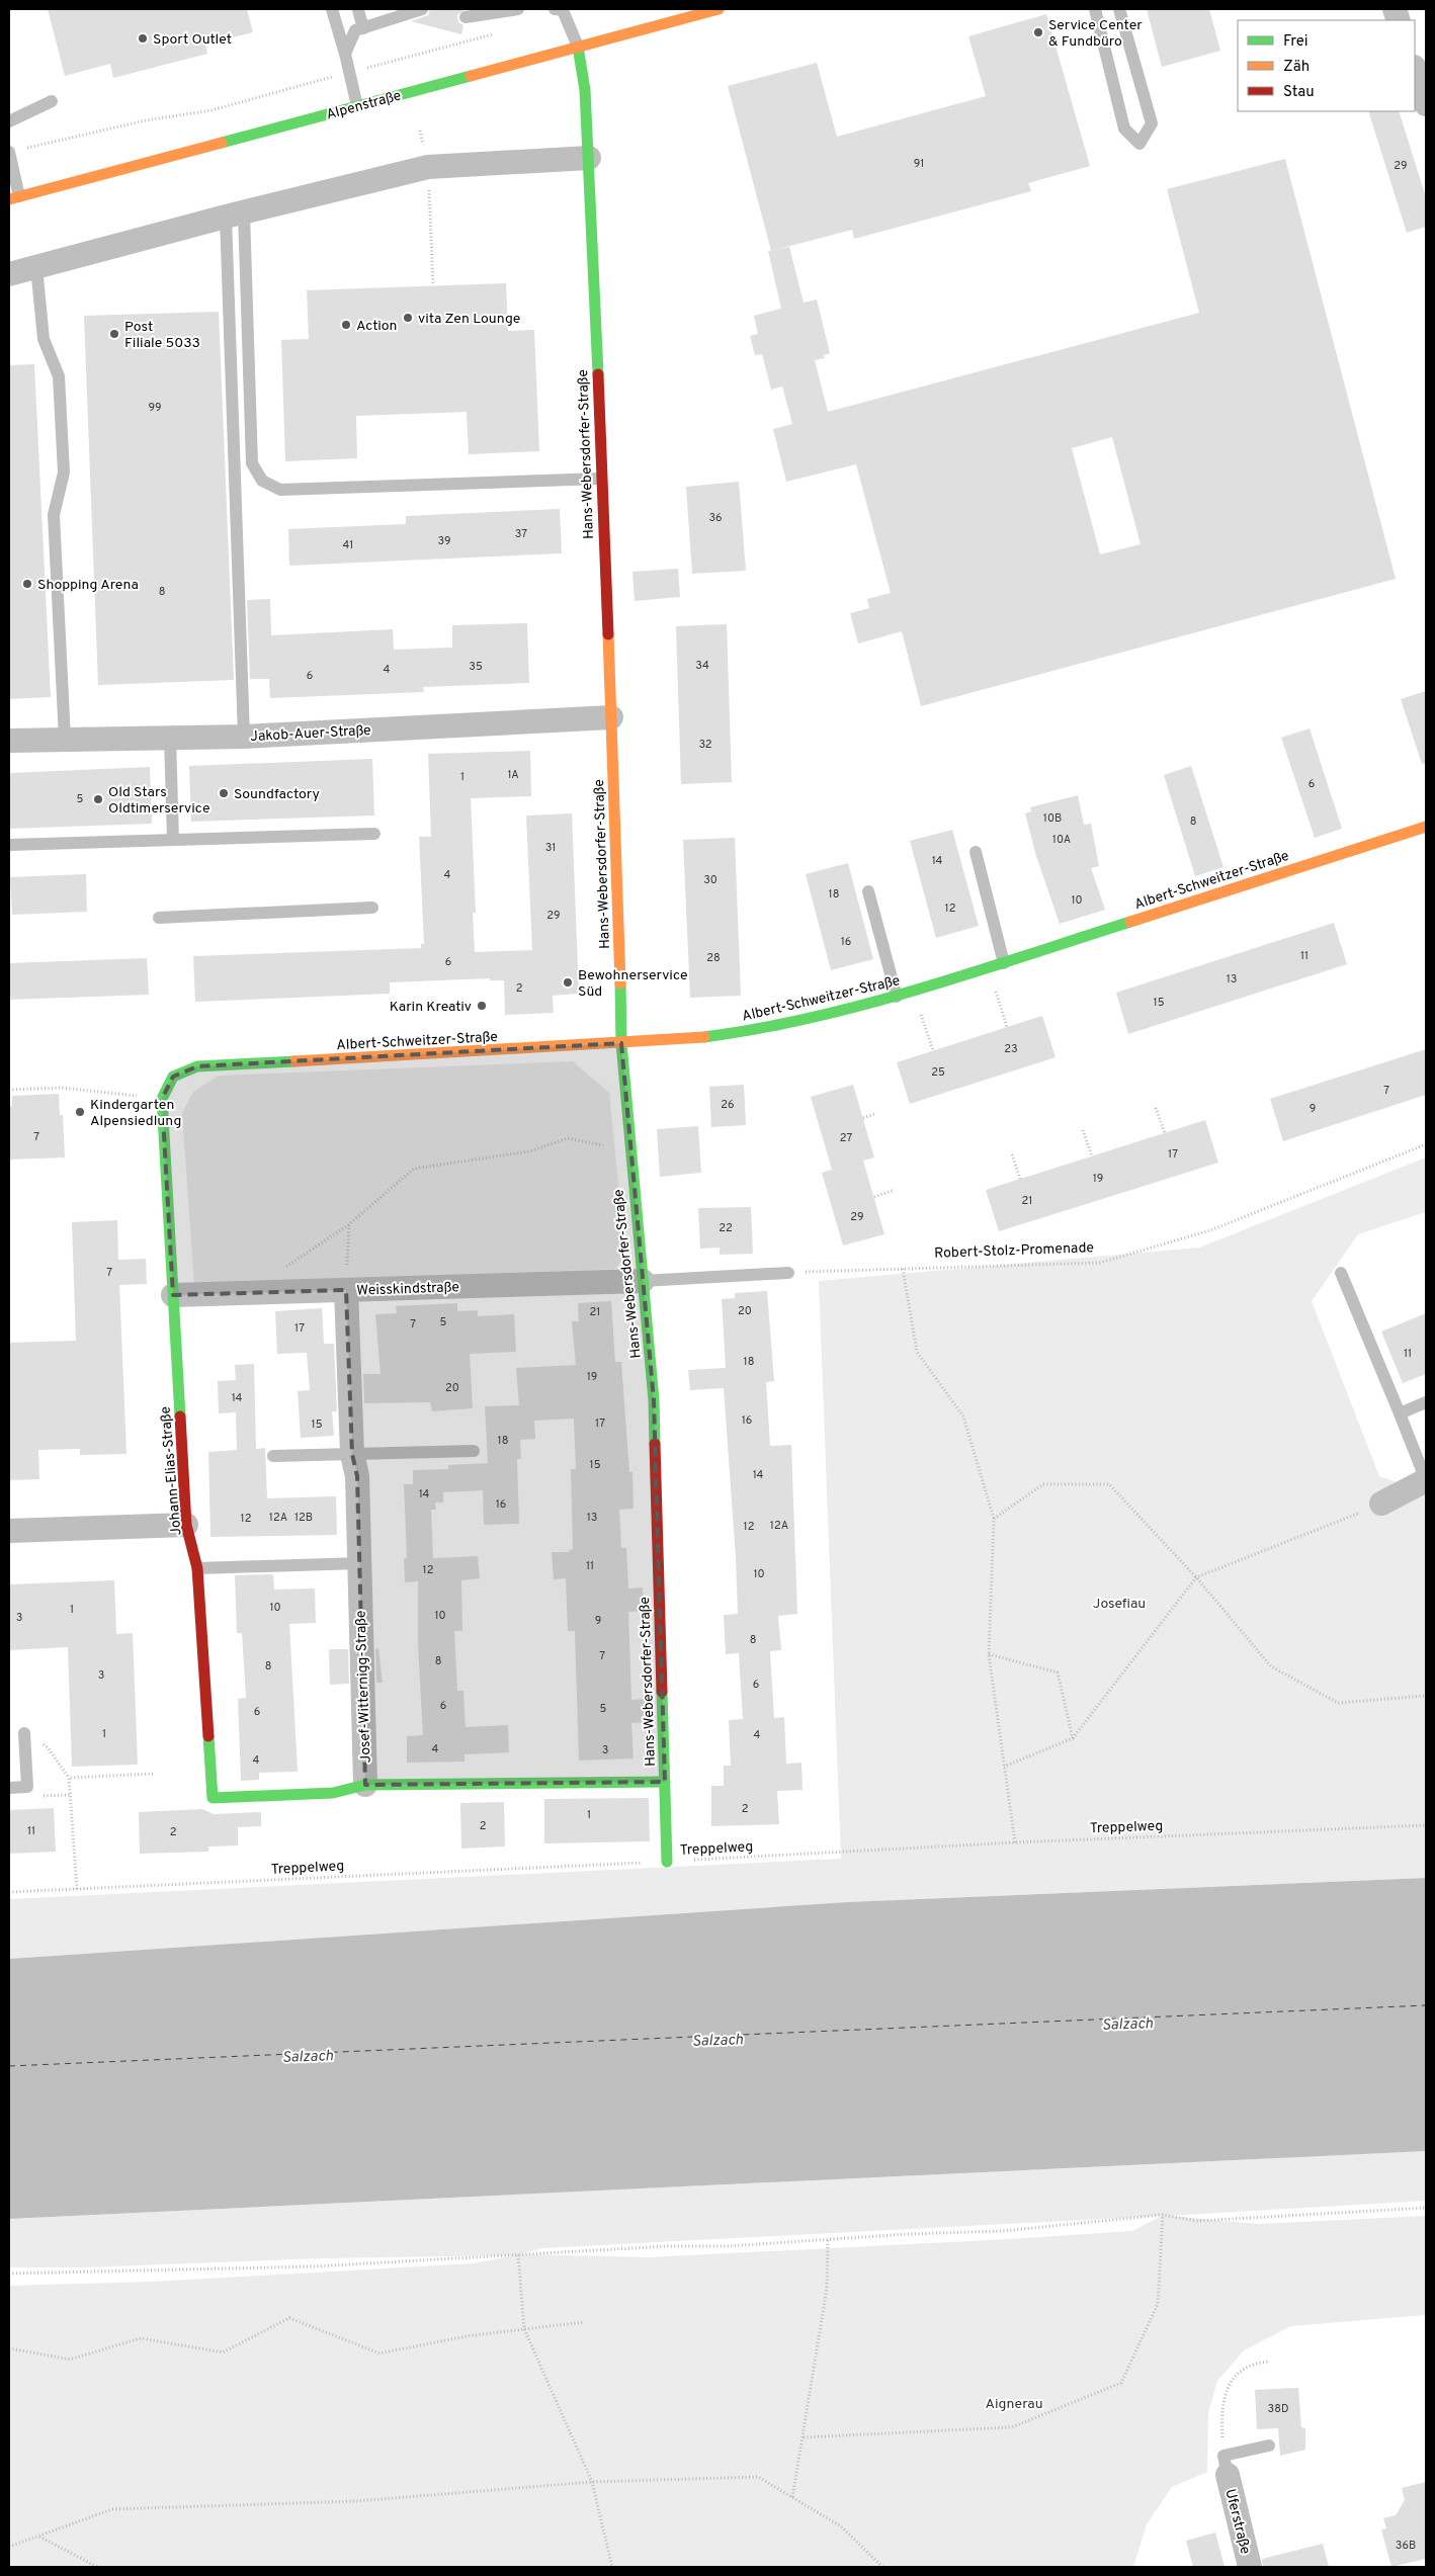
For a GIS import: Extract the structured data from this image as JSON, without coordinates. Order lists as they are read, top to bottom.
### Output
{
  "streets": {
    "street": [
      "Alpenstraße",
      "Hans-Webersdorfer-Straße",
      "Jakob-Auer-Straße",
      "Albert-Schweitzer-Straße",
      "Weisskindstraße",
      "Johann-Elias-Straße",
      "Josef-Witternigg-Straße",
      "Uferstraße"
    ],
    "path": ["Robert-Stolz-Promenade", "Treppelweg"]
  },
  "crossings": [
    ["Alpenstraße", "Hans-Webersdorfer-Straße"],
    ["Hans-Webersdorfer-Straße", "Jakob-Auer-Straße"],
    ["Hans-Webersdorfer-Straße", "Albert-Schweitzer-Straße"],
    ["Hans-Webersdorfer-Straße", "Weisskindstraße"],
    ["Hans-Webersdorfer-Straße", "Treppelweg"],
    ["Albert-Schweitzer-Straße", "Johann-Elias-Straße"],
    ["Weisskindstraße", "Johann-Elias-Straße"],
    ["Weisskindstraße", "Josef-Witternigg-Straße"],
    ["Johann-Elias-Straße", "Josef-Witternigg-Straße"]
  ],
  "water": ["Salzach"],
  "parks": ["Josefiau", "Aignerau"],
  "places": [
    "Service Center & Fundbüro",
    "Sport Outlet",
    "vita Zen Lounge",
    "Action",
    "Post Filiale 5033",
    "Shopping Arena",
    "Soundfactory",
    "Old Stars Oldtimerservice",
    "Bewohnerservice Süd",
    "Karin Kreativ",
    "Kindergarten Alpensiedlung"
  ],
  "house_numbers": [
    "91",
    "29",
    "99",
    "36",
    "37",
    "39",
    "41",
    "8",
    "34",
    "35",
    "4",
    "6",
    "32",
    "1A",
    "1",
    "6",
    "5",
    "10B",
    "8",
    "10A",
    "31",
    "14",
    "4",
    "30",
    "18",
    "10",
    "12",
    "29",
    "16",
    "11",
    "28",
    "6",
    "13",
    "2",
    "15",
    "23",
    "25",
    "7",
    "26",
    "9",
    "7",
    "27",
    "17",
    "19",
    "21",
    "29",
    "22",
    "7",
    "20",
    "21",
    "5",
    "7",
    "17",
    "11",
    "18",
    "19",
    "20",
    "14",
    "16",
    "17",
    "15",
    "18",
    "15",
    "14",
    "14",
    "16",
    "12A",
    "12B",
    "13",
    "12",
    "12A",
    "12",
    "11",
    "12",
    "10",
    "10",
    "1",
    "10",
    "3",
    "9",
    "8",
    "7",
    "8",
    "8",
    "3",
    "6",
    "6",
    "5",
    "6",
    "1",
    "4",
    "4",
    "3",
    "4",
    "2",
    "1",
    "2",
    "11",
    "2",
    "38D",
    "36B"
  ],
  "legend": ["Frei", "Zäh", "Stau"]
}
